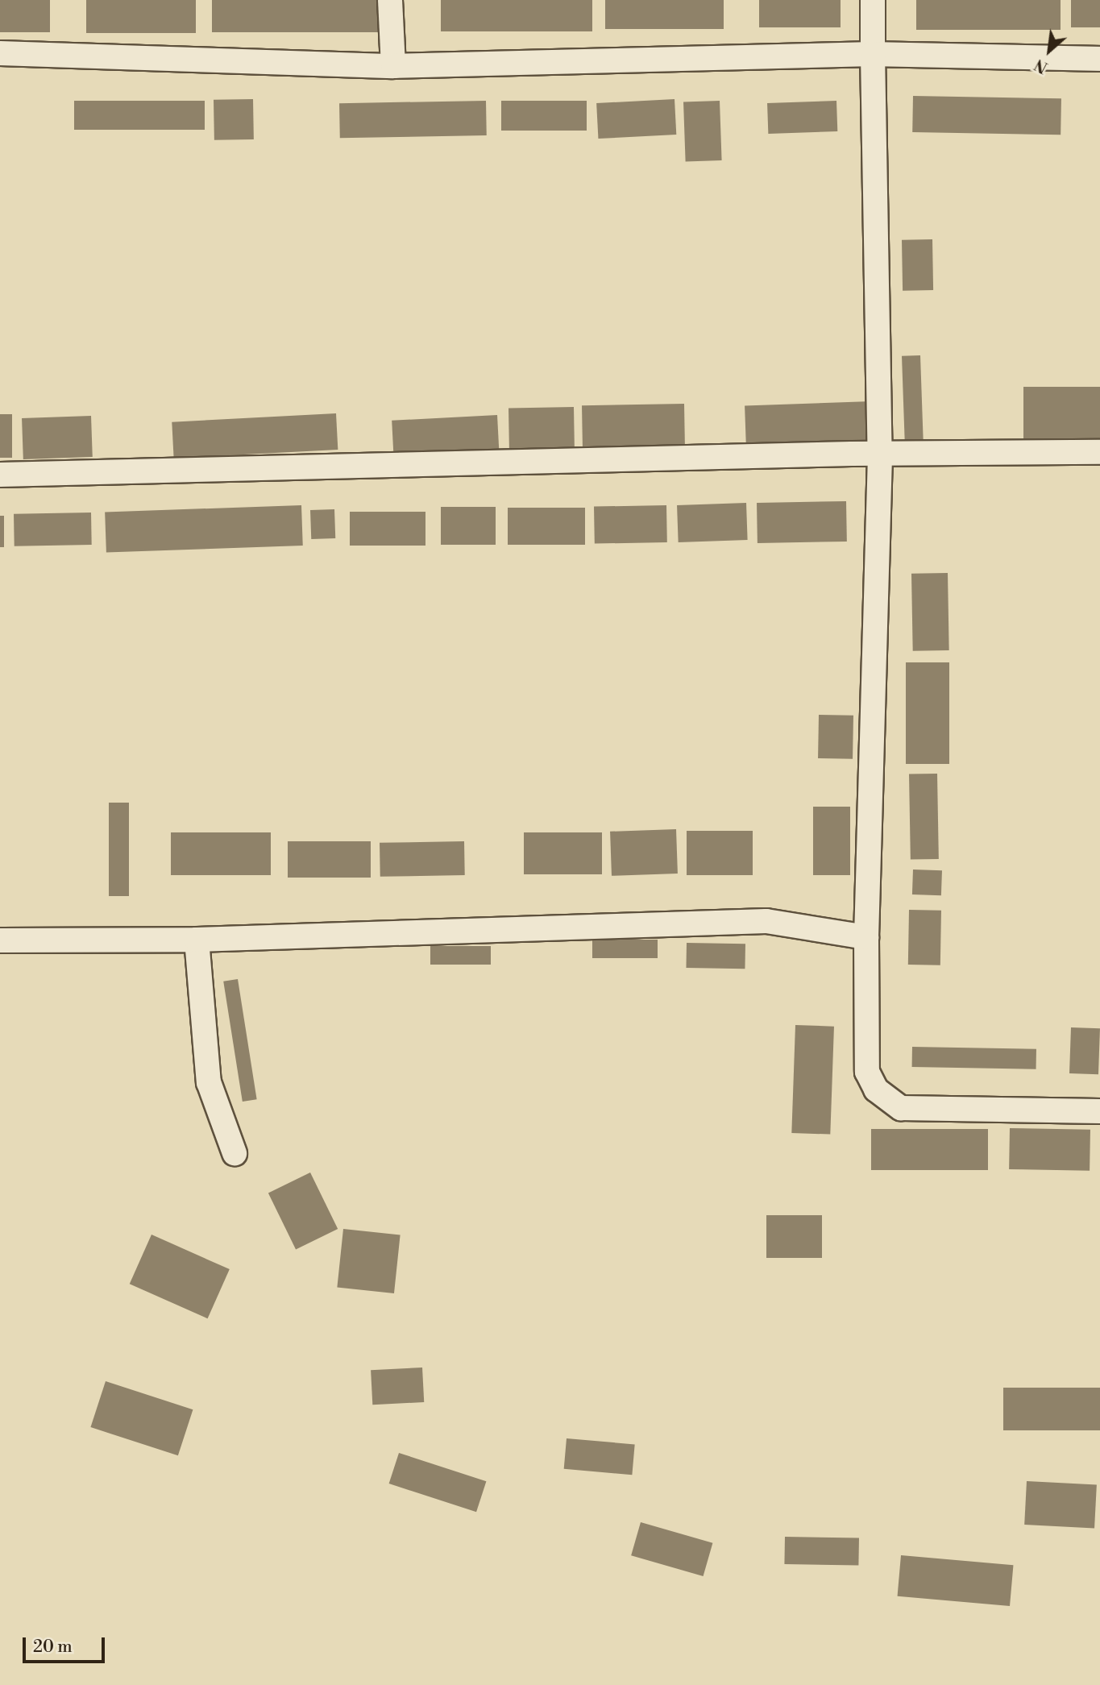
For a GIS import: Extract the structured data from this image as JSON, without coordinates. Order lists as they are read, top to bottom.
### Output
{
  "scale_bar": "20 m",
  "north": "bottom left"
}
